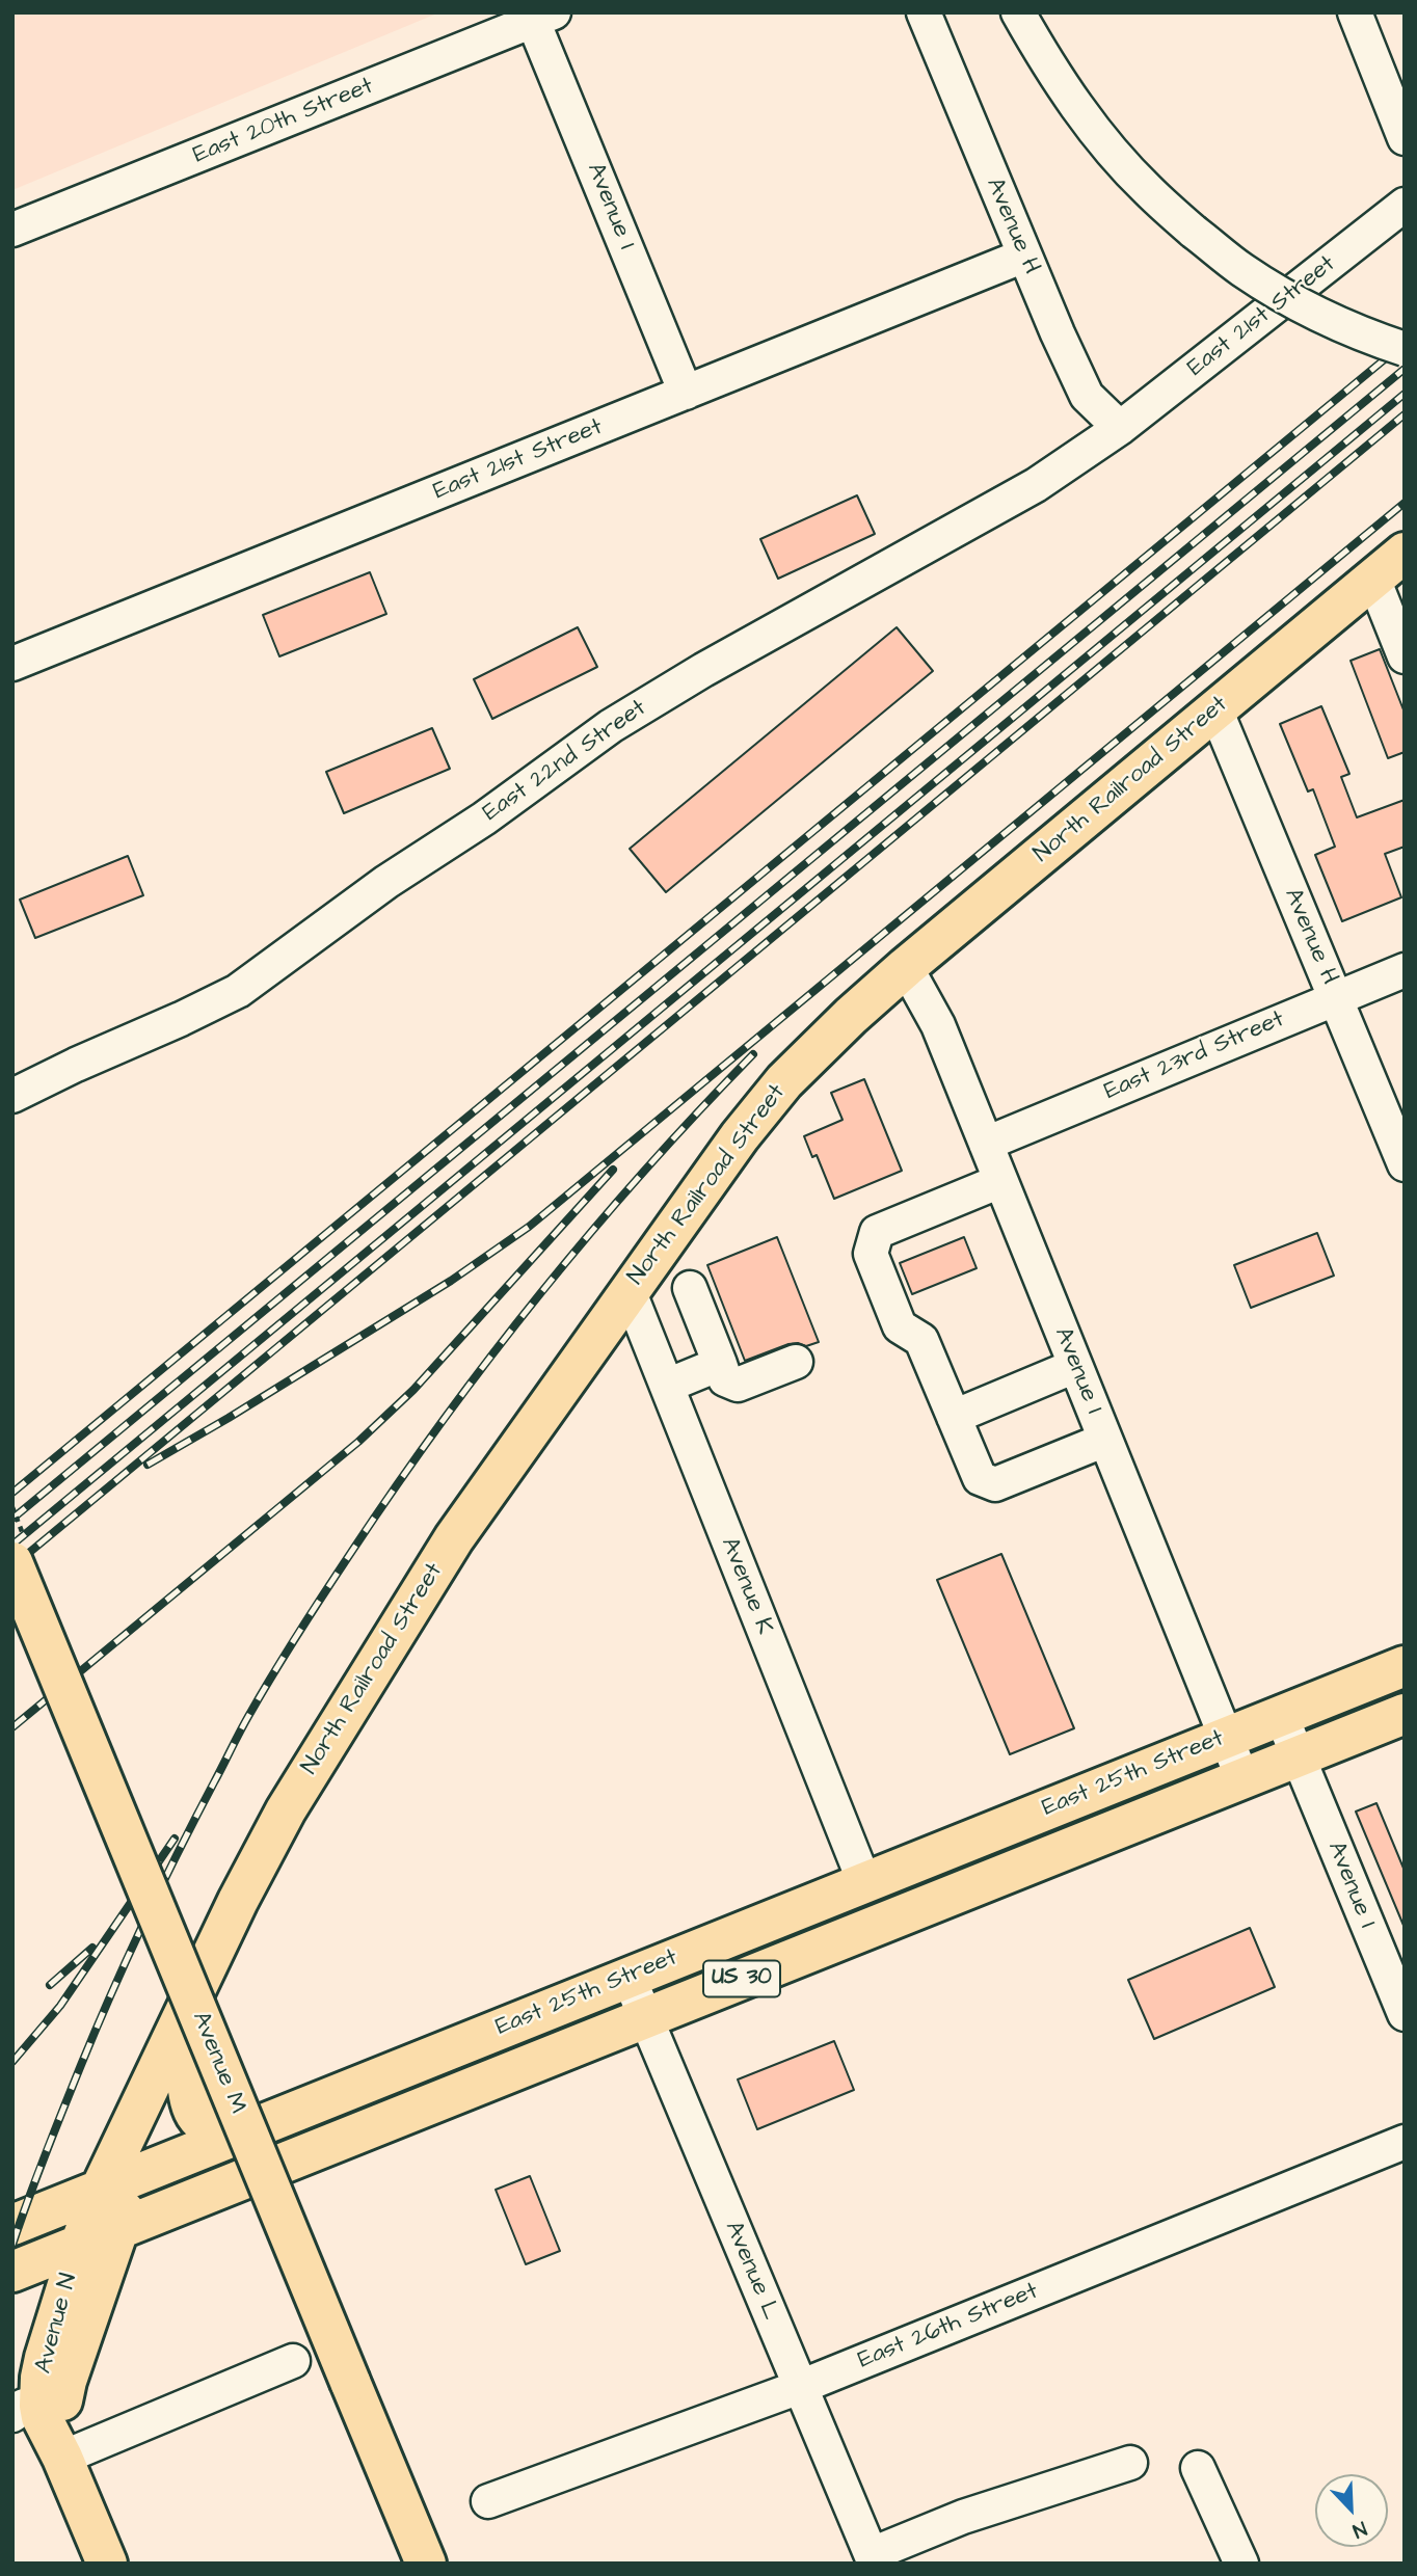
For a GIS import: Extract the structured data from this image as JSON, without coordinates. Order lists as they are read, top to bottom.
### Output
{
  "streets": {
    "main road": [
      "North Railroad Street",
      "East 25th Street",
      "US 30",
      "Avenue M",
      "Avenue N"
    ],
    "street": [
      "East 20th Street",
      "Avenue I",
      "Avenue H",
      "East 21st Street",
      "East 22nd Street",
      "East 23rd Street",
      "Avenue K",
      "Avenue L",
      "East 26th Street"
    ]
  },
  "crossings": [
    ["East 20th Street", "Avenue I"],
    ["Avenue I", "East 21st Street"],
    ["Avenue I", "North Railroad Street"],
    ["Avenue I", "East 23rd Street"],
    ["Avenue I", "East 25th Street"],
    ["Avenue H", "East 21st Street"],
    ["Avenue H", "East 22nd Street"],
    ["Avenue H", "North Railroad Street"],
    ["Avenue H", "East 23rd Street"],
    ["East 21st Street", "East 22nd Street"],
    ["North Railroad Street", "Avenue K"],
    ["North Railroad Street", "Avenue N"],
    ["Avenue K", "East 25th Street"],
    ["East 25th Street", "Avenue L"],
    ["East 25th Street", "Avenue N"],
    ["Avenue L", "East 26th Street"]
  ],
  "north": "bottom right"
}
